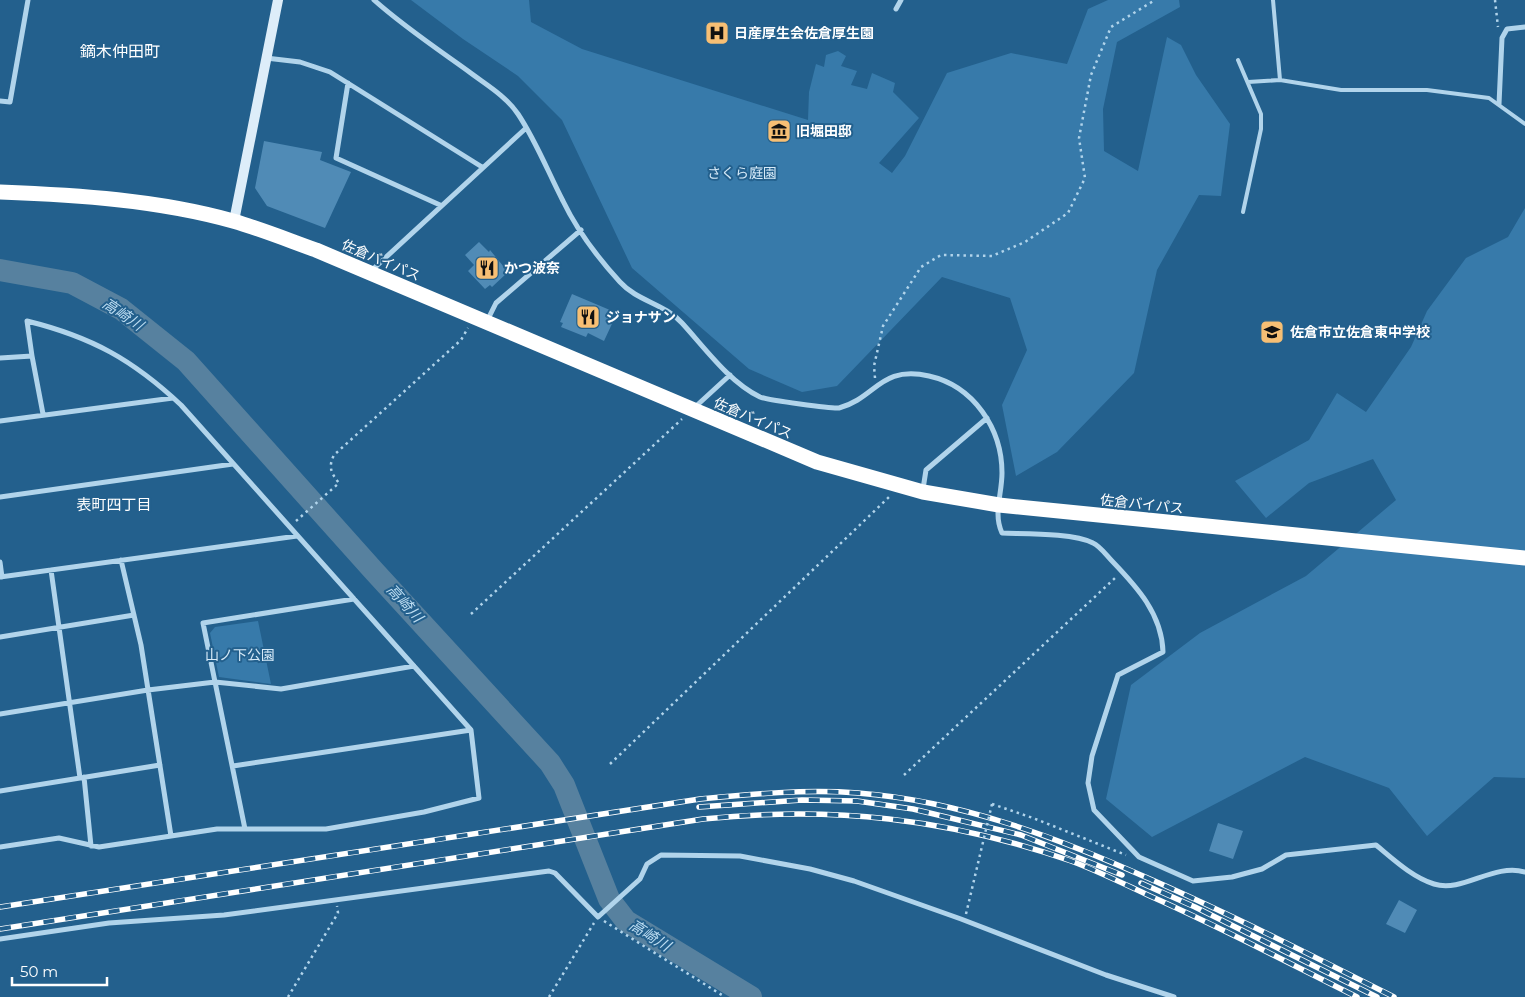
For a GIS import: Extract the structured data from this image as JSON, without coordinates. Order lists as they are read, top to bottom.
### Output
{
  "streets": {
    "highway": ["佐倉バイパス"]
  },
  "districts": ["鏑木仲田町", "表町四丁目"],
  "water": ["高崎川"],
  "parks": ["さくら庭園", "山ノ下公園"],
  "places": {
    "hospital": ["日産厚生会佐倉厚生園"],
    "museum": ["旧堀田邸"],
    "restaurant": ["かつ波奈", "ジョナサン"],
    "school or university": ["佐倉市立佐倉東中学校"]
  },
  "scale_bar": "50 m"
}
